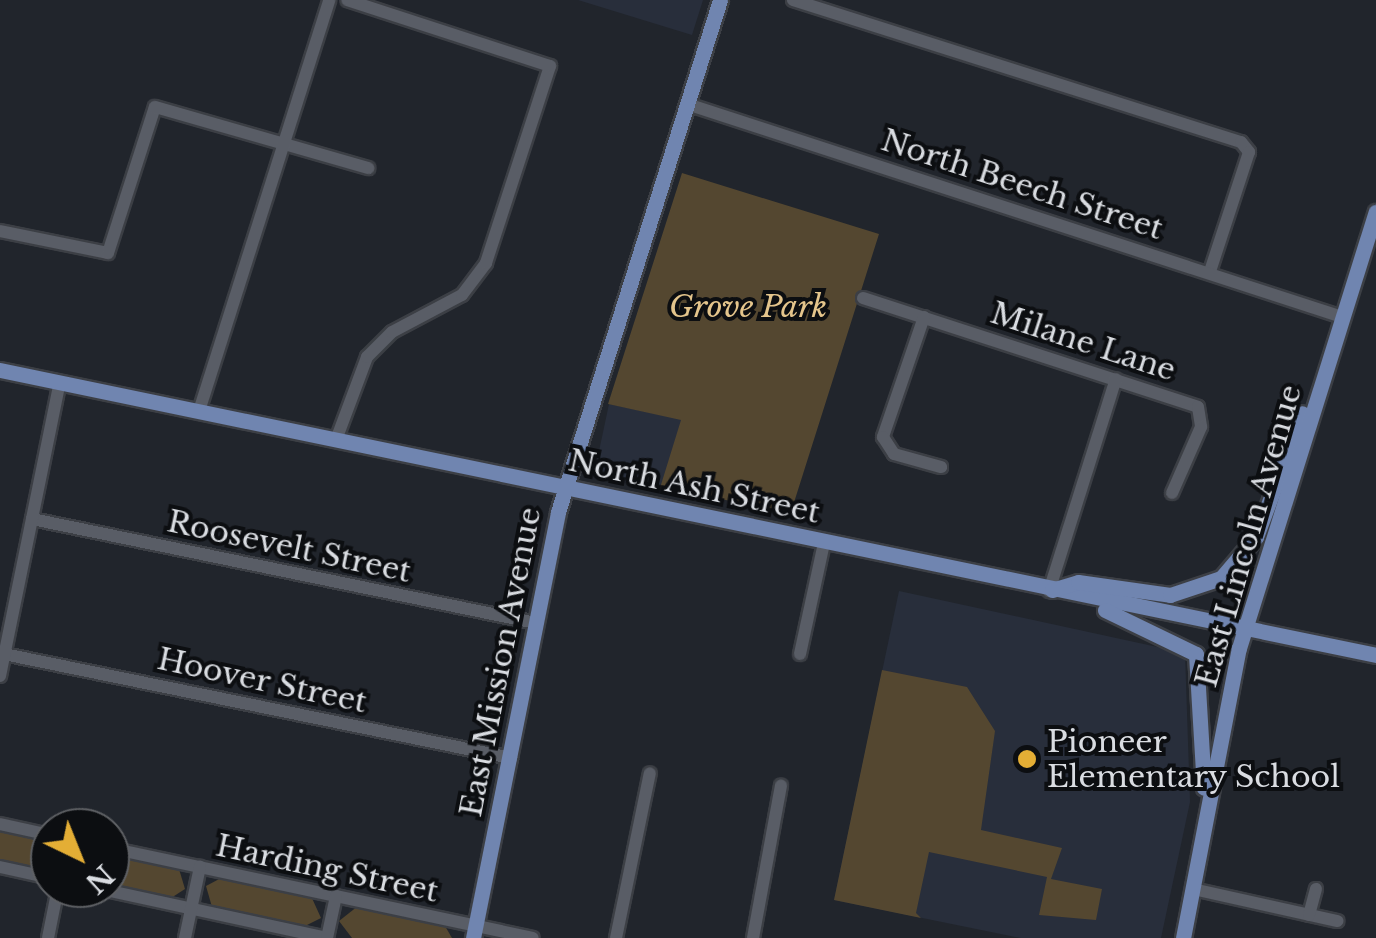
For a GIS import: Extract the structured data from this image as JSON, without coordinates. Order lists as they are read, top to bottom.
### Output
{
  "streets": {
    "main road": ["North Ash Street", "East Lincoln Avenue", "East Mission Avenue"],
    "street": [
      "North Beech Street",
      "Milane Lane",
      "Roosevelt Street",
      "Hoover Street",
      "Harding Street"
    ]
  },
  "crossings": [
    ["North Beech Street", "East Lincoln Avenue"],
    ["North Beech Street", "East Mission Avenue"],
    ["North Ash Street", "East Lincoln Avenue"],
    ["North Ash Street", "East Mission Avenue"],
    ["Roosevelt Street", "East Mission Avenue"],
    ["East Mission Avenue", "Hoover Street"],
    ["East Mission Avenue", "Harding Street"]
  ],
  "parks": ["Grove Park"],
  "places": ["Pioneer Elementary School"],
  "north": "bottom right"
}
